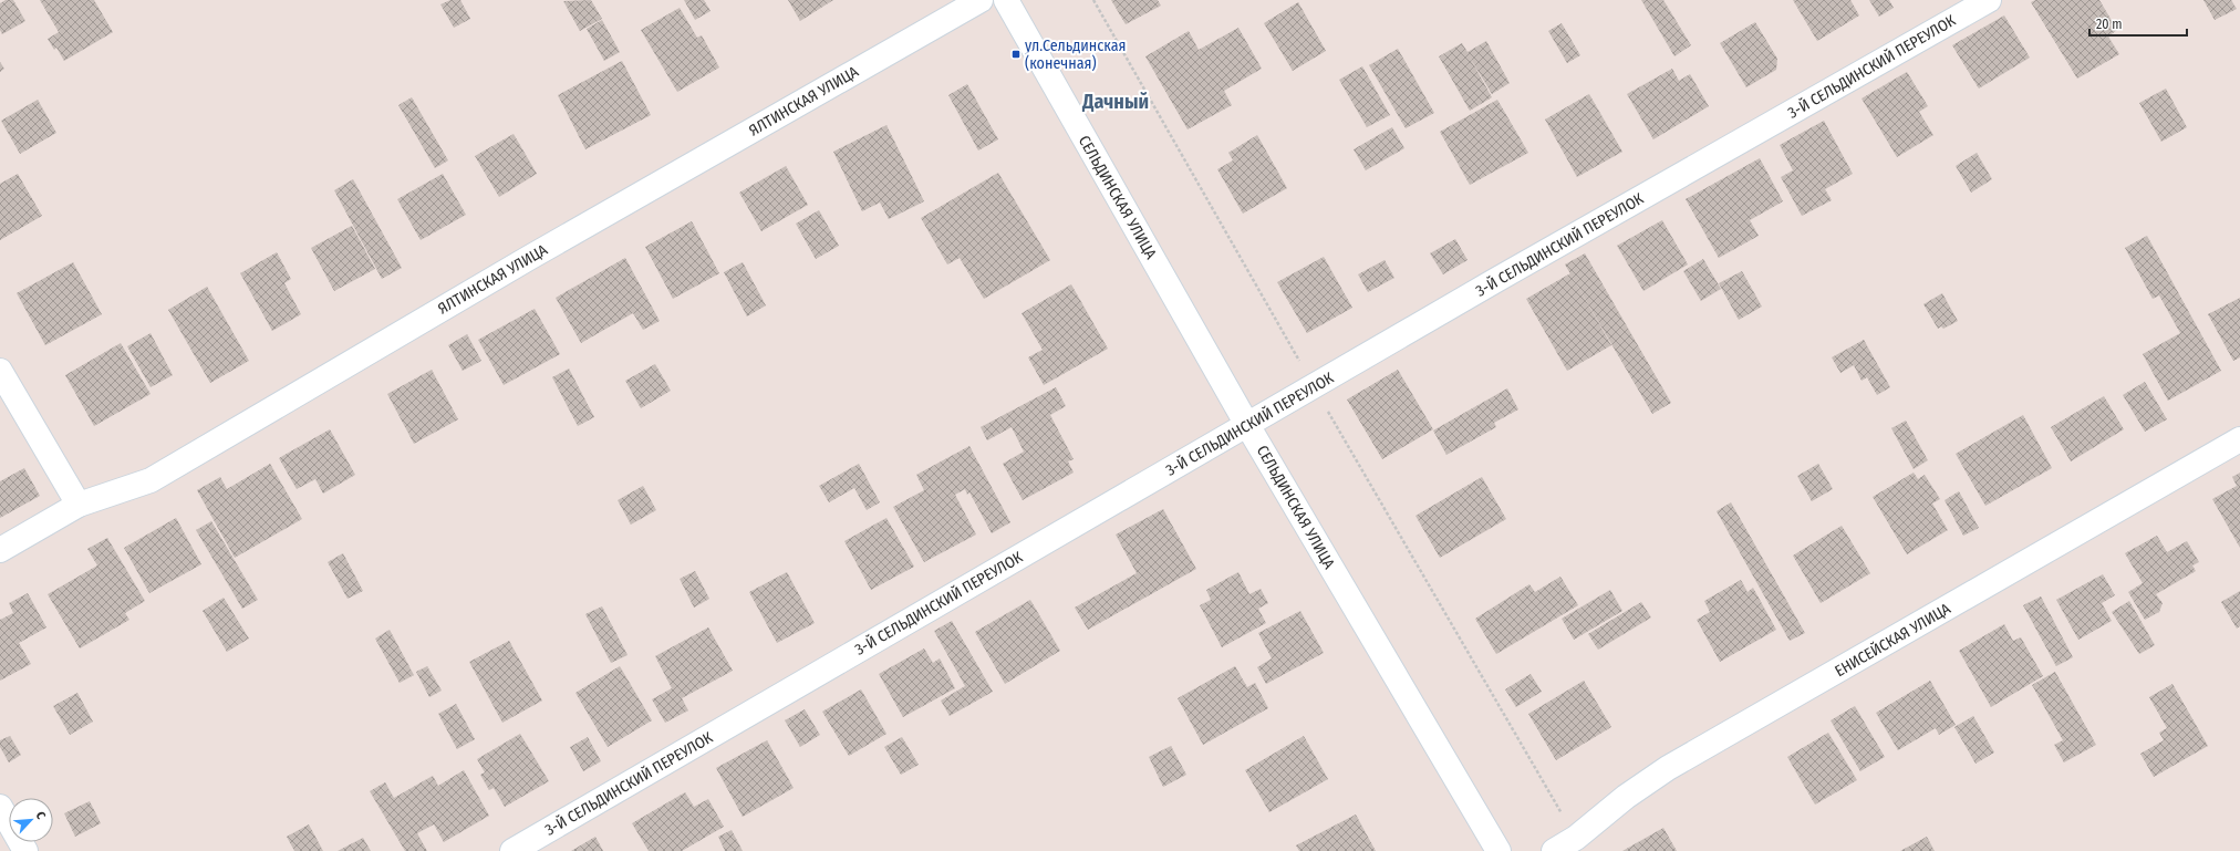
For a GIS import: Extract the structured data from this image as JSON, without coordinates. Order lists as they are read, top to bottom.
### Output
{
  "streets": {
    "street": [
      "3-Й СЕЛЬДИНСКИЙ ПЕРЕУЛОК",
      "ЯЛТИНСКАЯ УЛИЦА",
      "СЕЛЬДИНСКАЯ УЛИЦА",
      "ЕНИСЕЙСКАЯ УЛИЦА"
    ]
  },
  "crossings": [
    ["3-Й СЕЛЬДИНСКИЙ ПЕРЕУЛОК", "СЕЛЬДИНСКАЯ УЛИЦА"]
  ],
  "districts": ["Дачный"],
  "places": {
    "transit": ["ул.Сельдинская (конечная)"]
  },
  "scale_bar": "20 m",
  "north": "top right"
}
